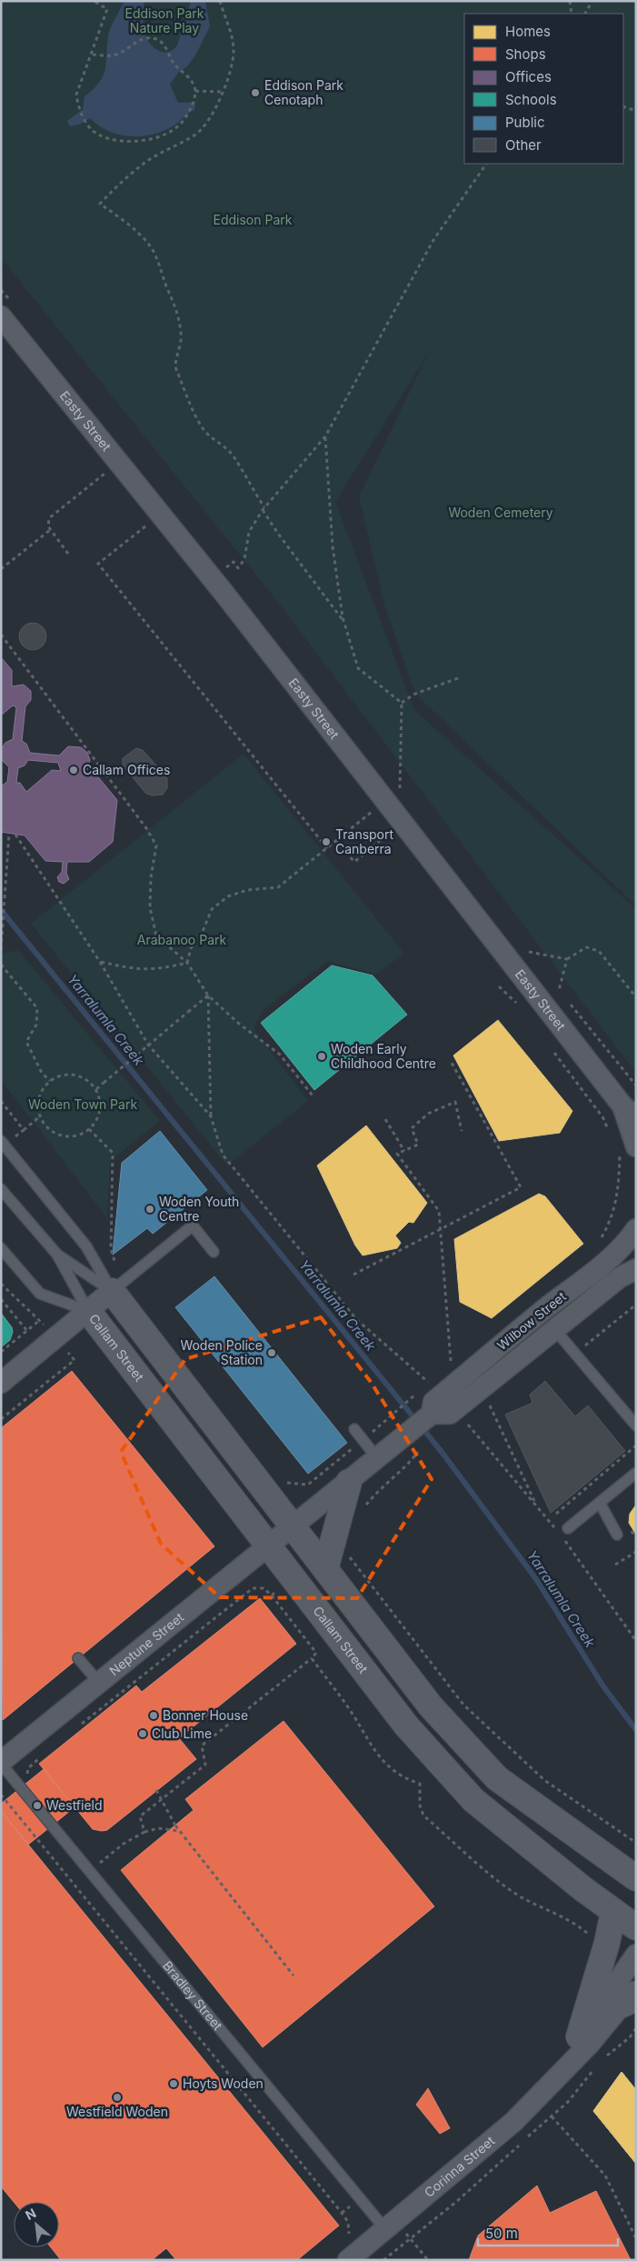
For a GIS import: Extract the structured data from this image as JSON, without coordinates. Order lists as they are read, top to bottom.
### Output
{
  "streets": {
    "street": [
      "Easty Street",
      "Wilbow Street",
      "Callam Street",
      "Neptune Street",
      "Corinna Street"
    ],
    "lane": ["Bradley Street"]
  },
  "crossings": [
    ["Wilbow Street", "Neptune Street"],
    ["Callam Street", "Neptune Street"],
    ["Neptune Street", "Bradley Street"],
    ["Bradley Street", "Corinna Street"]
  ],
  "water": ["Yarralumla Creek"],
  "parks": [
    "Eddison Park Nature Play",
    "Eddison Park",
    "Woden Cemetery",
    "Arabanoo Park",
    "Woden Town Park"
  ],
  "places": [
    "Eddison Park Cenotaph",
    "Callam Offices",
    "Transport Canberra",
    "Woden Early Childhood Centre",
    "Woden Youth Centre",
    "Woden Police Station",
    "Bonner House",
    "Club Lime",
    "Westfield",
    "Hoyts Woden",
    "Westfield Woden"
  ],
  "legend": [
    "Homes",
    "Shops",
    "Offices",
    "Schools",
    "Public",
    "Other"
  ],
  "scale_bar": "50 m",
  "north": "top left"
}
